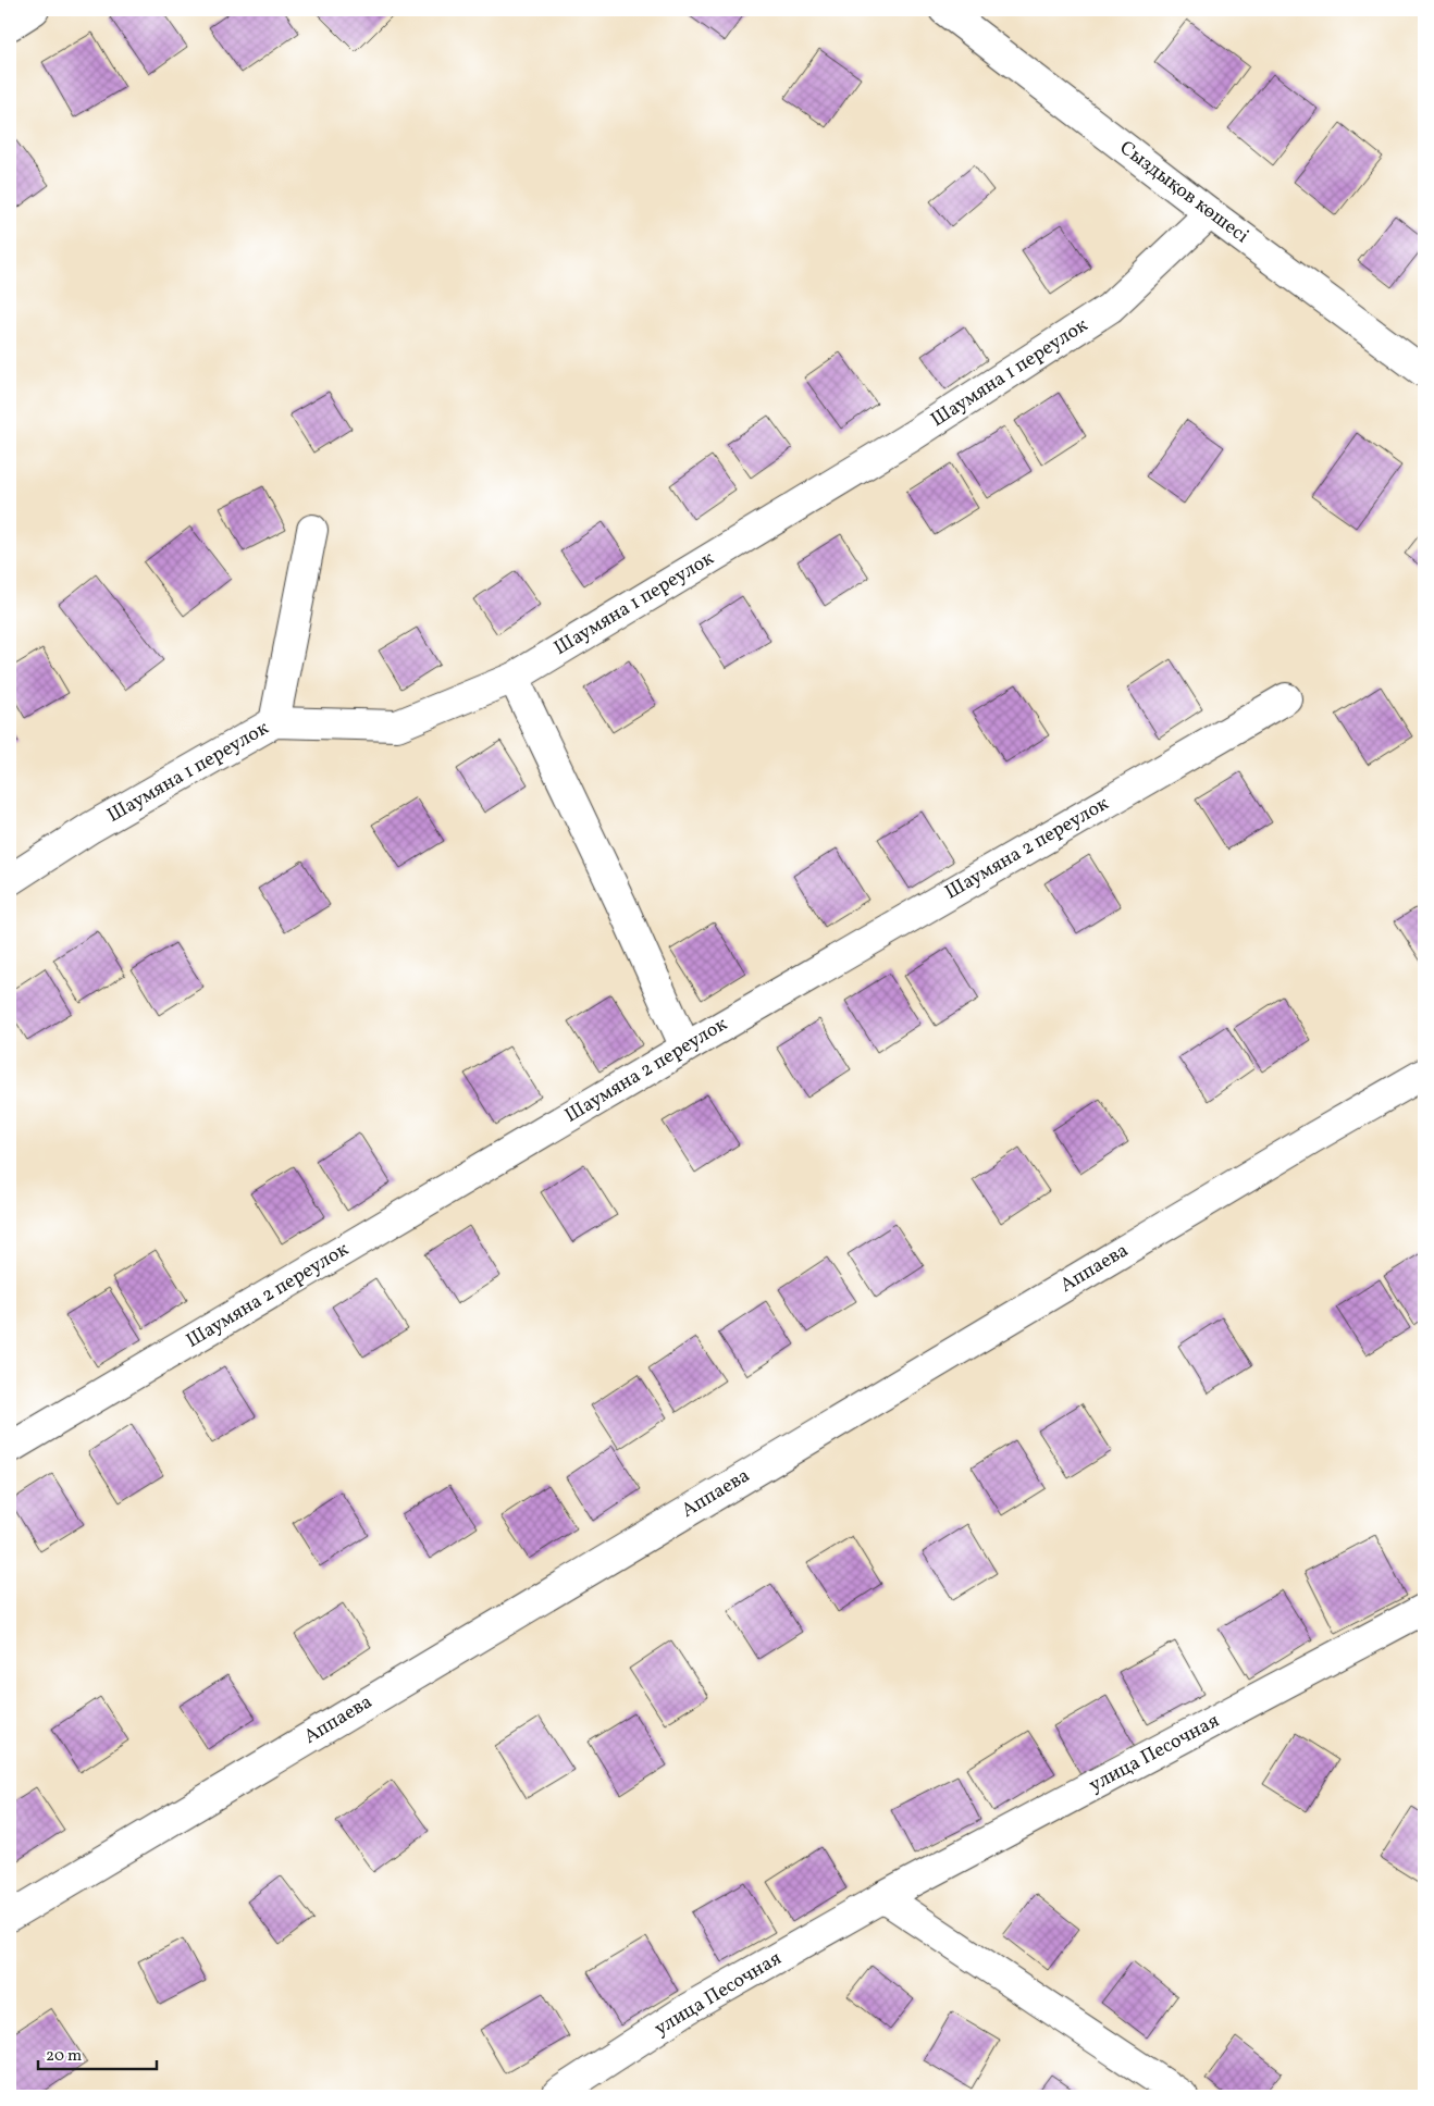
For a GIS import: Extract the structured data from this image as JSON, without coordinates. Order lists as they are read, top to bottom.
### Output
{
  "streets": {
    "street": [
      "Сыздықов көшесі",
      "Шаумяна 1 переулок",
      "Шаумяна 2 переулок",
      "Аппаева",
      "улица Песочная"
    ]
  },
  "crossings": [
    ["Сыздықов көшесі", "Шаумяна 1 переулок"]
  ],
  "scale_bar": "20 m"
}
